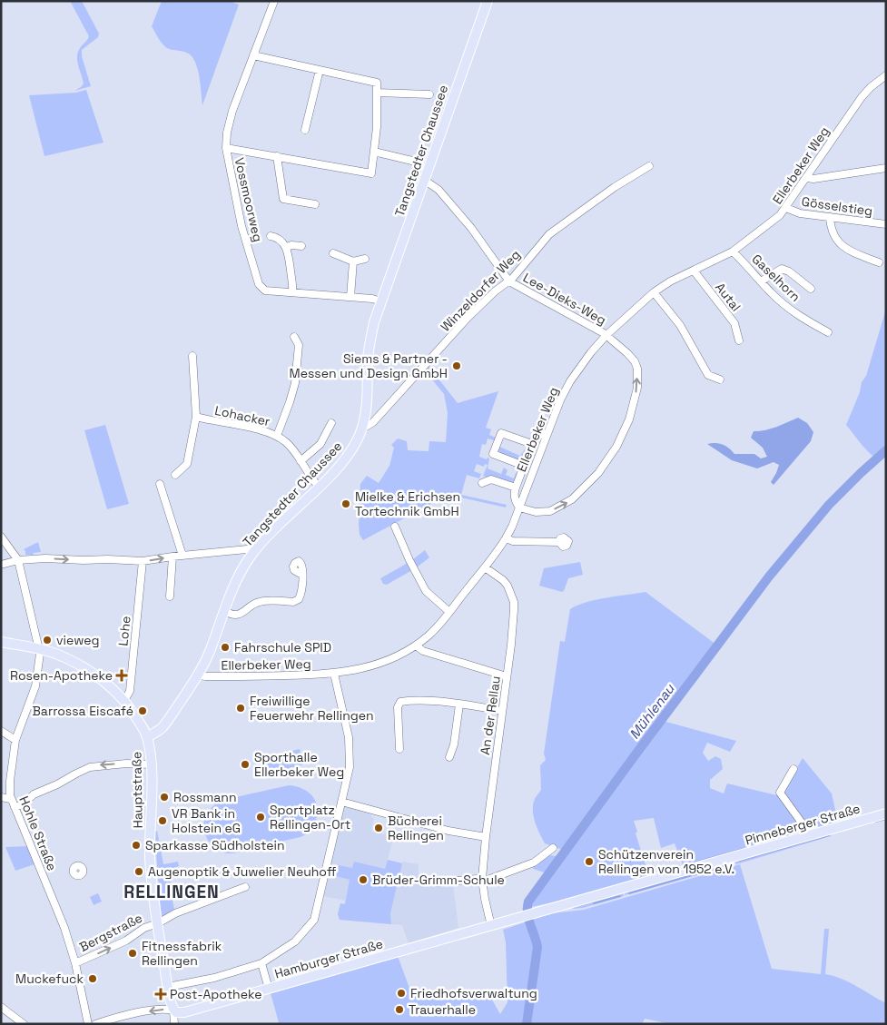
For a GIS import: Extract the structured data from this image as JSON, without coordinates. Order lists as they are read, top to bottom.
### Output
{
  "streets": {
    "main road": [
      "Tangstedter Chaussee",
      "Hauptstraße",
      "Pinneberger Straße",
      "Hamburger Straße"
    ],
    "street": [
      "Ellerbeker Weg",
      "Vossmoorweg",
      "Gösselstieg",
      "Gaselhorn",
      "Winzeldorfer Weg",
      "Autal",
      "Lee-Dieks-Weg",
      "Lohacker",
      "Lohe",
      "An der Rellau",
      "Hohle Straße",
      "Bergstraße"
    ]
  },
  "crossings": [
    ["Tangstedter Chaussee", "Ellerbeker Weg"],
    ["Tangstedter Chaussee", "Vossmoorweg"],
    ["Tangstedter Chaussee", "Winzeldorfer Weg"],
    ["Tangstedter Chaussee", "Lee-Dieks-Weg"],
    ["Tangstedter Chaussee", "Lohacker"],
    ["Tangstedter Chaussee", "Hauptstraße"],
    ["Ellerbeker Weg", "Gösselstieg"],
    ["Ellerbeker Weg", "Gaselhorn"],
    ["Ellerbeker Weg", "Autal"],
    ["Ellerbeker Weg", "Lee-Dieks-Weg"],
    ["Ellerbeker Weg", "An der Rellau"],
    ["Winzeldorfer Weg", "Lee-Dieks-Weg"],
    ["Lohe", "Hauptstraße"],
    ["An der Rellau", "Pinneberger Straße"],
    ["An der Rellau", "Hamburger Straße"],
    ["Hauptstraße", "Hohle Straße"],
    ["Hauptstraße", "Bergstraße"],
    ["Hauptstraße", "Hamburger Straße"],
    ["Pinneberger Straße", "Hamburger Straße"],
    ["Hohle Straße", "Bergstraße"]
  ],
  "one_way": ["Bergstraße"],
  "districts": ["RELLINGEN"],
  "water": ["Mühlenau"],
  "places": {
    "other": [
      "Siems & Partner - Messen und Design GmbH",
      "Mielke & Erichsen Tortechnik GmbH",
      "vieweg",
      "Fahrschule SPID",
      "Freiwillige Feuerwehr Rellingen",
      "Barrossa Eiscafé",
      "Sporthalle Ellerbeker Weg",
      "Rossmann",
      "Sportplatz Rellingen-Ort",
      "VR Bank in Holstein eG",
      "Bücherei Rellingen",
      "Sparkasse Südholstein",
      "Schützenverein Rellingen von 1952 e.V.",
      "Augenoptik & Juwelier Neuhoff",
      "Brüder-Grimm-Schule",
      "Fitnessfabrik Rellingen",
      "Muckefuck",
      "Friedhofsverwaltung",
      "Trauerhalle"
    ],
    "health": ["Rosen-Apotheke", "Post-Apotheke"]
  }
}
